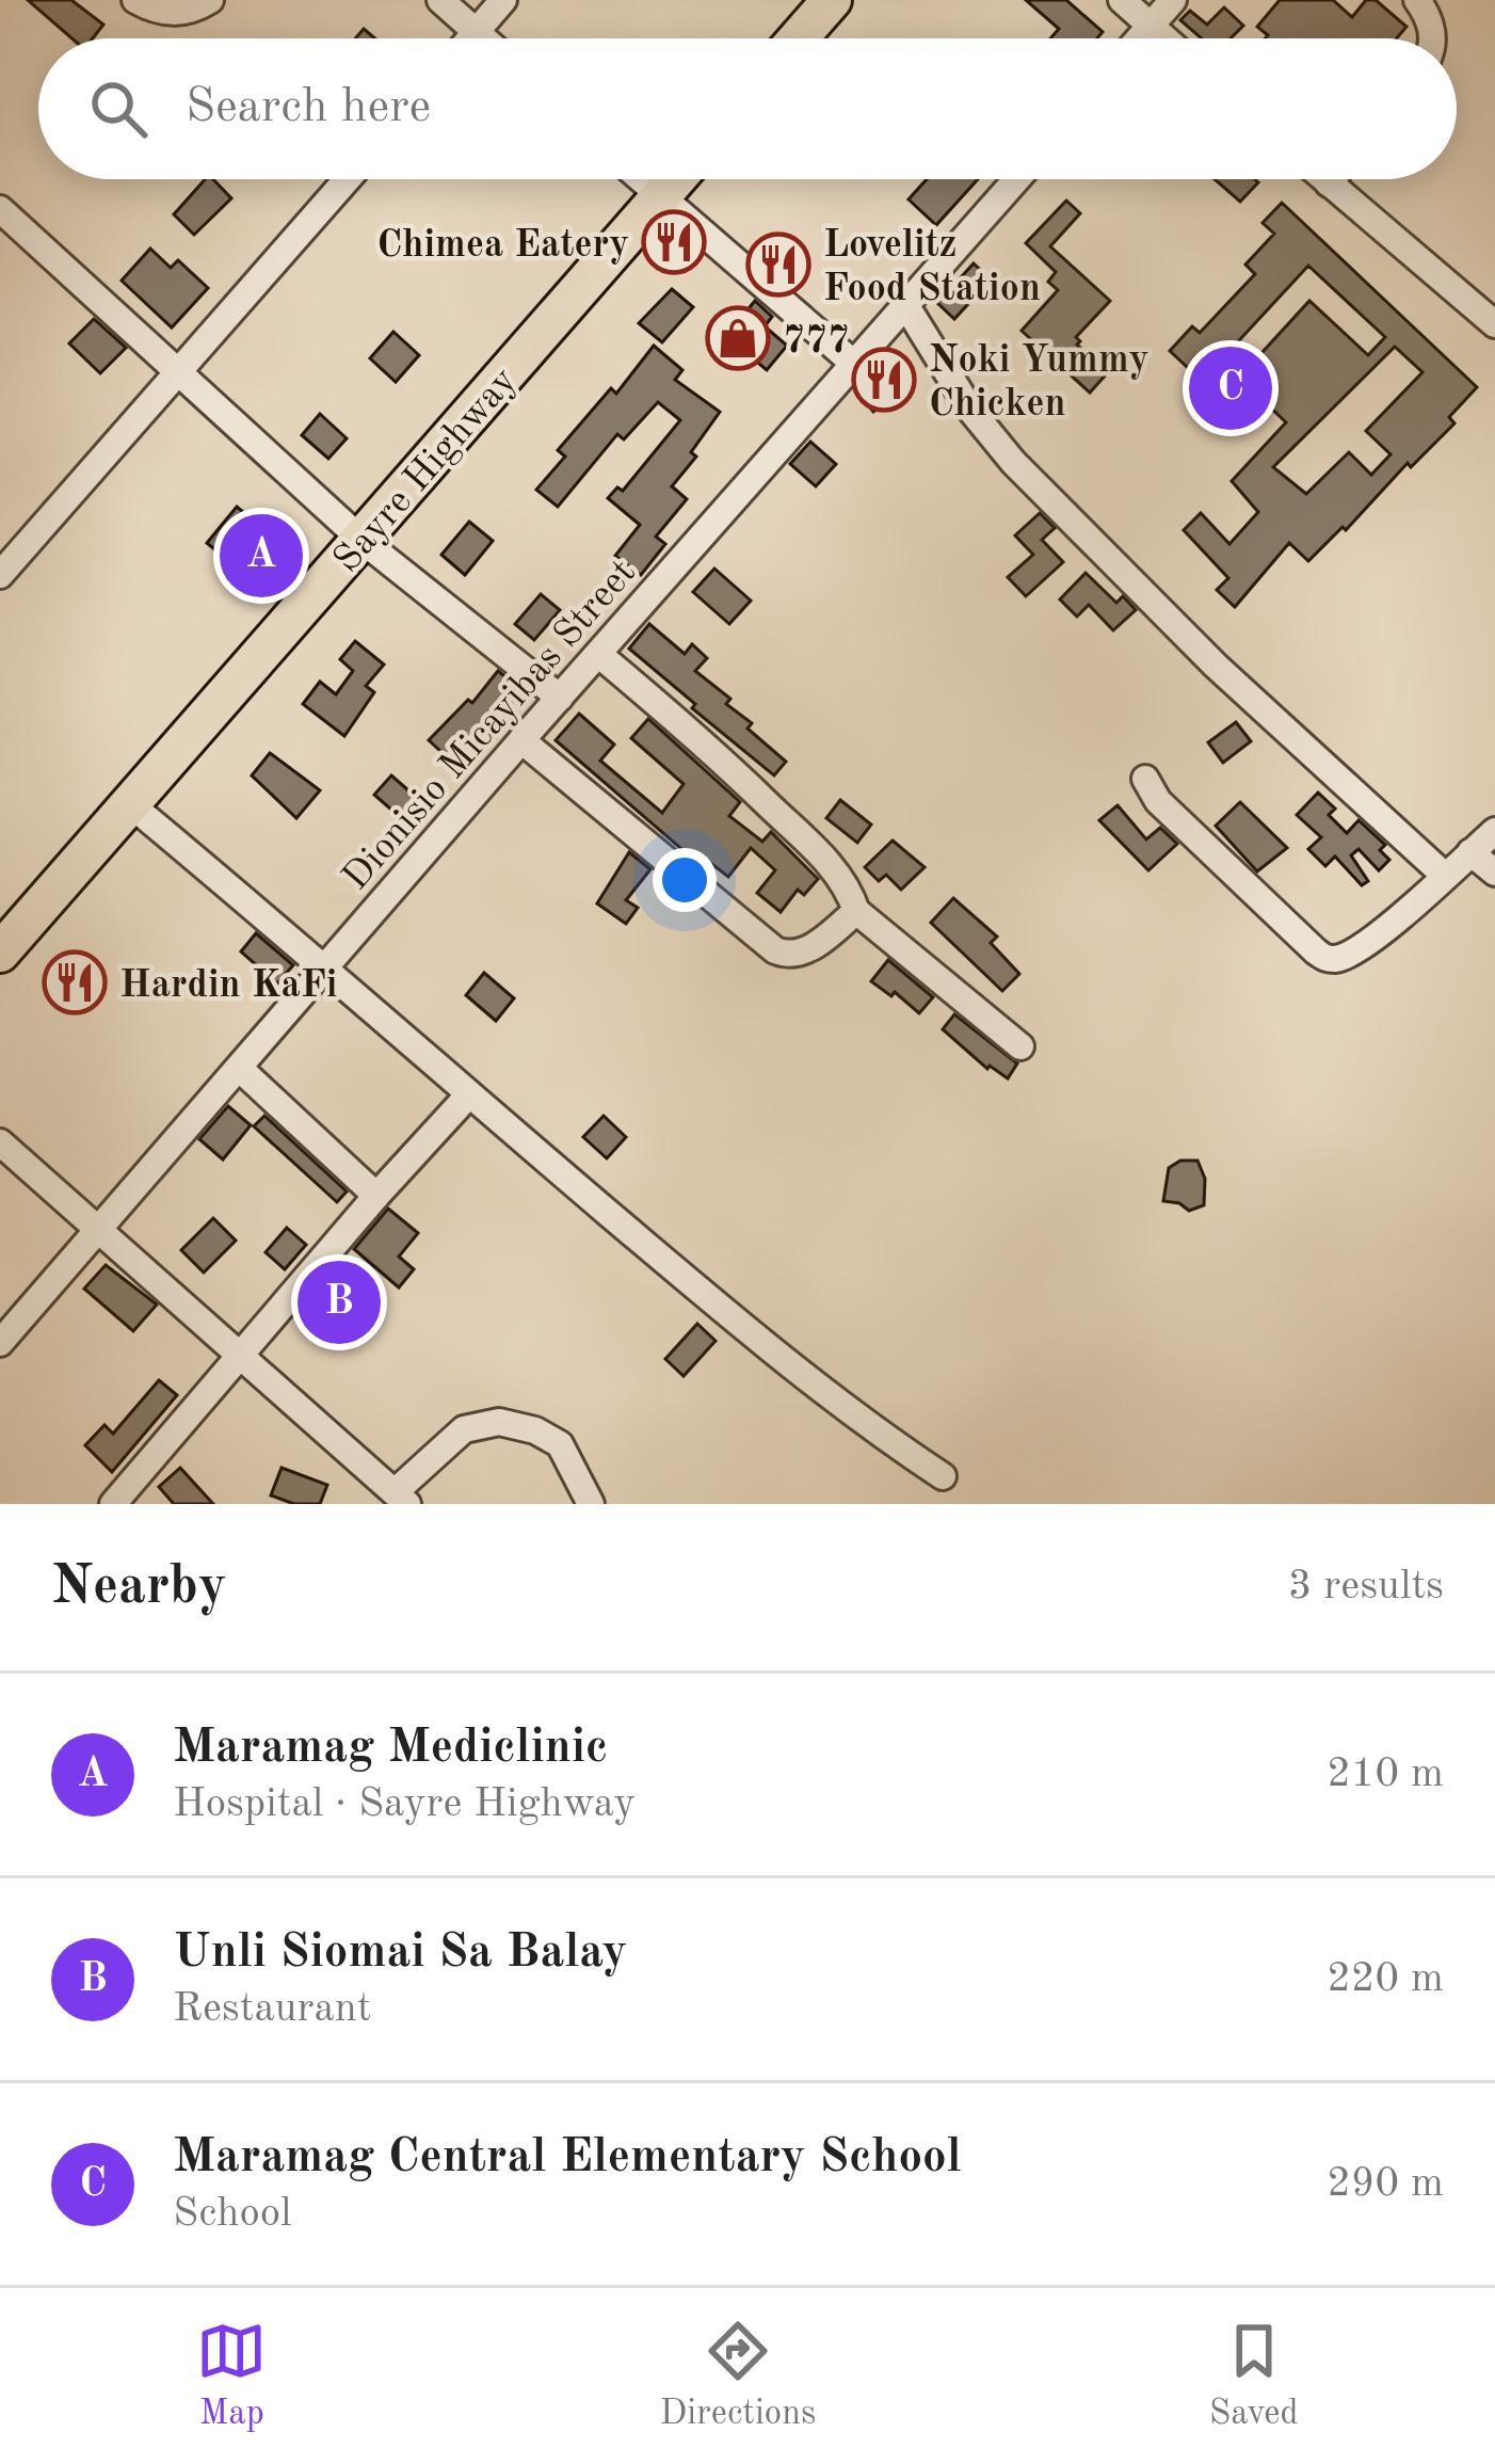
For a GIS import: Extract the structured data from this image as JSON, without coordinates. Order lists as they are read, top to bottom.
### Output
{
  "streets": {
    "highway": ["Sayre Highway"],
    "street": ["Dionisio Micayibas Street"]
  },
  "places": {
    "restaurant": [
      "Chimea Eatery",
      "Lovelitz Food Station",
      "Noki Yummy Chicken",
      "Hardin KaFi"
    ],
    "shop": ["777"]
  },
  "page": {
    "search": "Search here",
    "pins": ["C", "A", "B"],
    "heading": ["Nearby", "3 results"],
    "list": [
      {
        "mark": "A",
        "name": "Maramag Mediclinic",
        "note": "Hospital · Sayre Highway",
        "value": "210 m"
      },
      {
        "mark": "B",
        "name": "Unli Siomai Sa Balay",
        "note": "Restaurant",
        "value": "220 m"
      },
      {
        "mark": "C",
        "name": "Maramag Central Elementary School",
        "note": "School",
        "value": "290 m"
      }
    ],
    "nav": ["Map", "Directions", "Saved"]
  }
}
